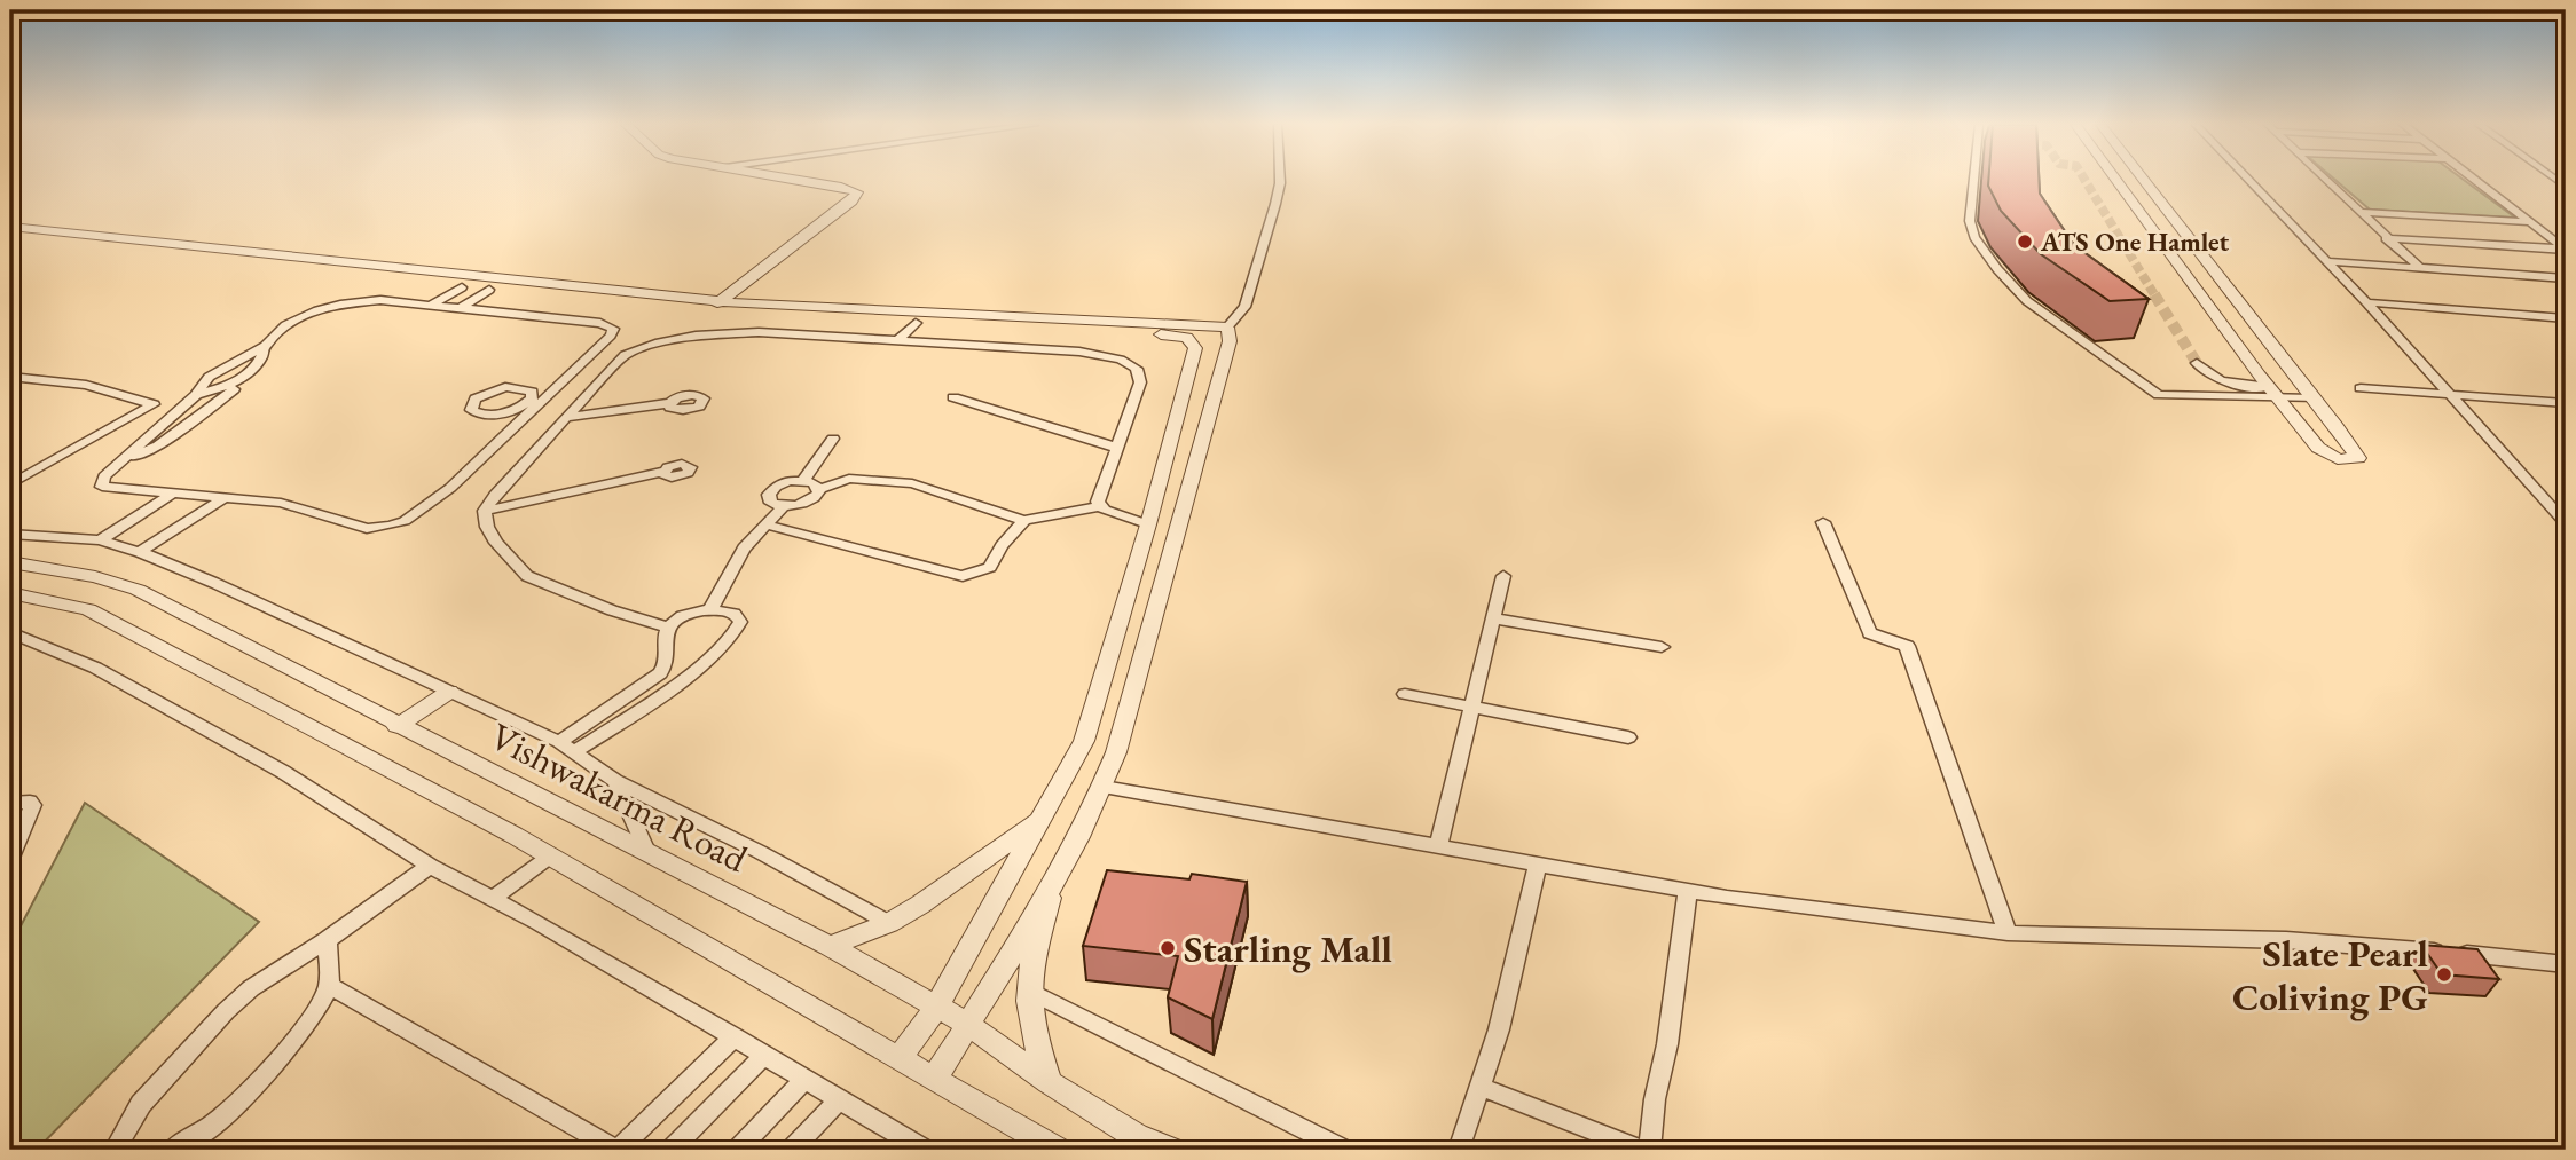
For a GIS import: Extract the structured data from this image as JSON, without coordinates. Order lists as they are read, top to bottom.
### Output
{
  "streets": {
    "street": ["Vishwakarma Road"]
  },
  "places": ["ATS One Hamlet", "Starling Mall", "Slate Pearl Coliving PG"]
}
